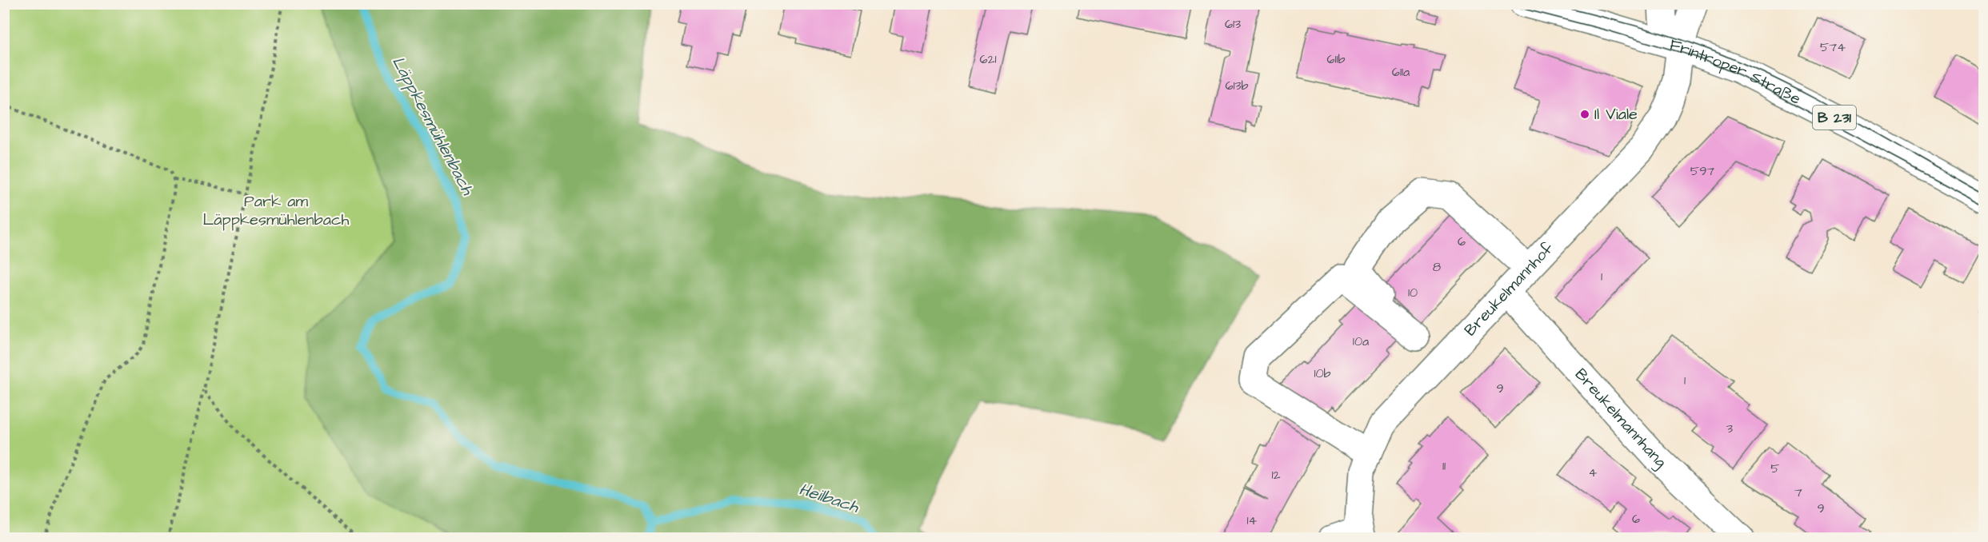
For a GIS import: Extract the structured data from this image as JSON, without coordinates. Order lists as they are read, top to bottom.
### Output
{
  "streets": {
    "street": [
      "Frintroper Straße",
      "B 231",
      "Breukelmannhof",
      "Breukelmannhang"
    ]
  },
  "crossings": [
    ["Frintroper Straße", "Breukelmannhof"],
    ["Breukelmannhof", "Breukelmannhang"]
  ],
  "water": ["Läppkesmühlenbach", "Heilbach"],
  "parks": ["Park am Läppkesmühlenbach"],
  "places": ["Il Viale"],
  "house_numbers": [
    "613",
    "574",
    "621",
    "611b",
    "611a",
    "613b",
    "597",
    "6",
    "8",
    "1",
    "10",
    "10a",
    "10b",
    "1",
    "9",
    "3",
    "11",
    "5",
    "4",
    "12",
    "7",
    "9",
    "6",
    "14"
  ]
}
